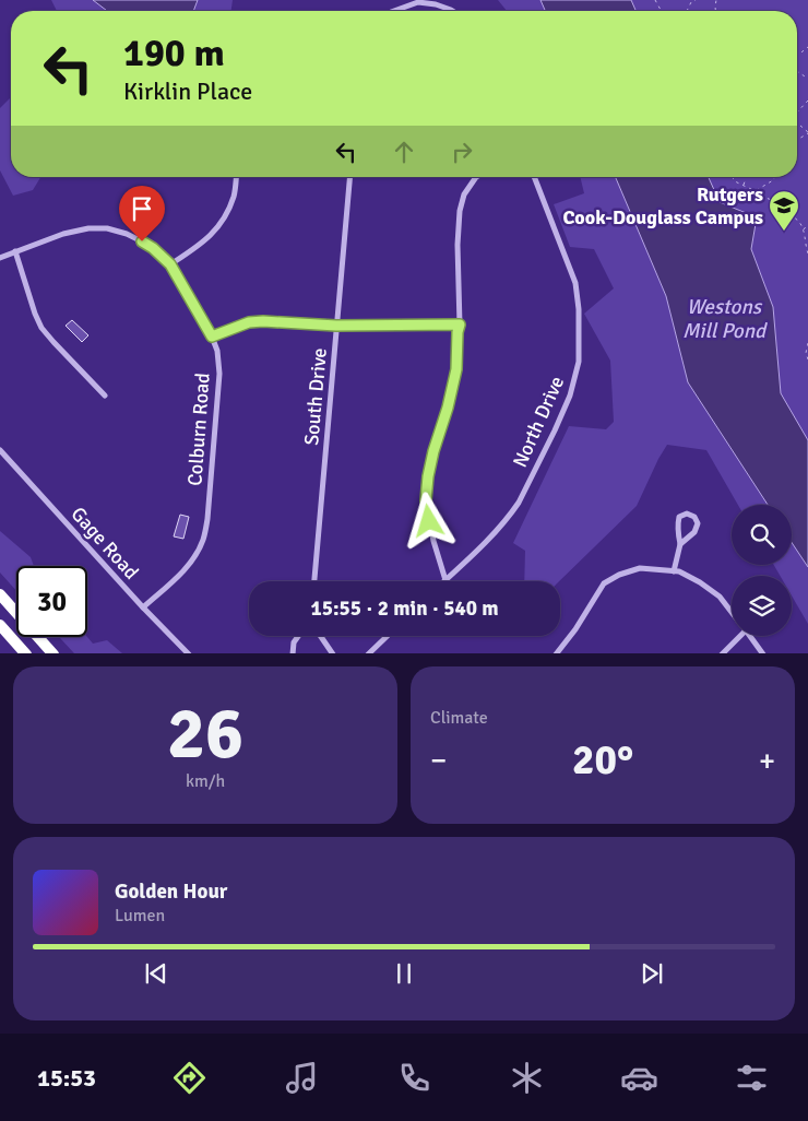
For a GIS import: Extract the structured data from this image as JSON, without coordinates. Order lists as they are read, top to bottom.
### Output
{
  "streets": {
    "street": [
      "South Drive",
      "North Drive",
      "Colburn Road",
      "Gage Road"
    ]
  },
  "crossings": [
    ["Colburn Road", "Gage Road"]
  ],
  "water": ["Westons Mill Pond"],
  "places": {
    "school or university": ["Rutgers Cook-Douglass Campus"]
  },
  "page": {
    "turn": ["190 m", "Kirklin Place"],
    "limit": "30",
    "trip": "15:55 · 2 min · 540 m",
    "tile": [
      ["26", "km/h"],
      "Climate"
    ],
    "heat": ["−", "20°", "+"],
    "song": ["Golden Hour", "Lumen"],
    "tabs": "15:53"
  }
}
